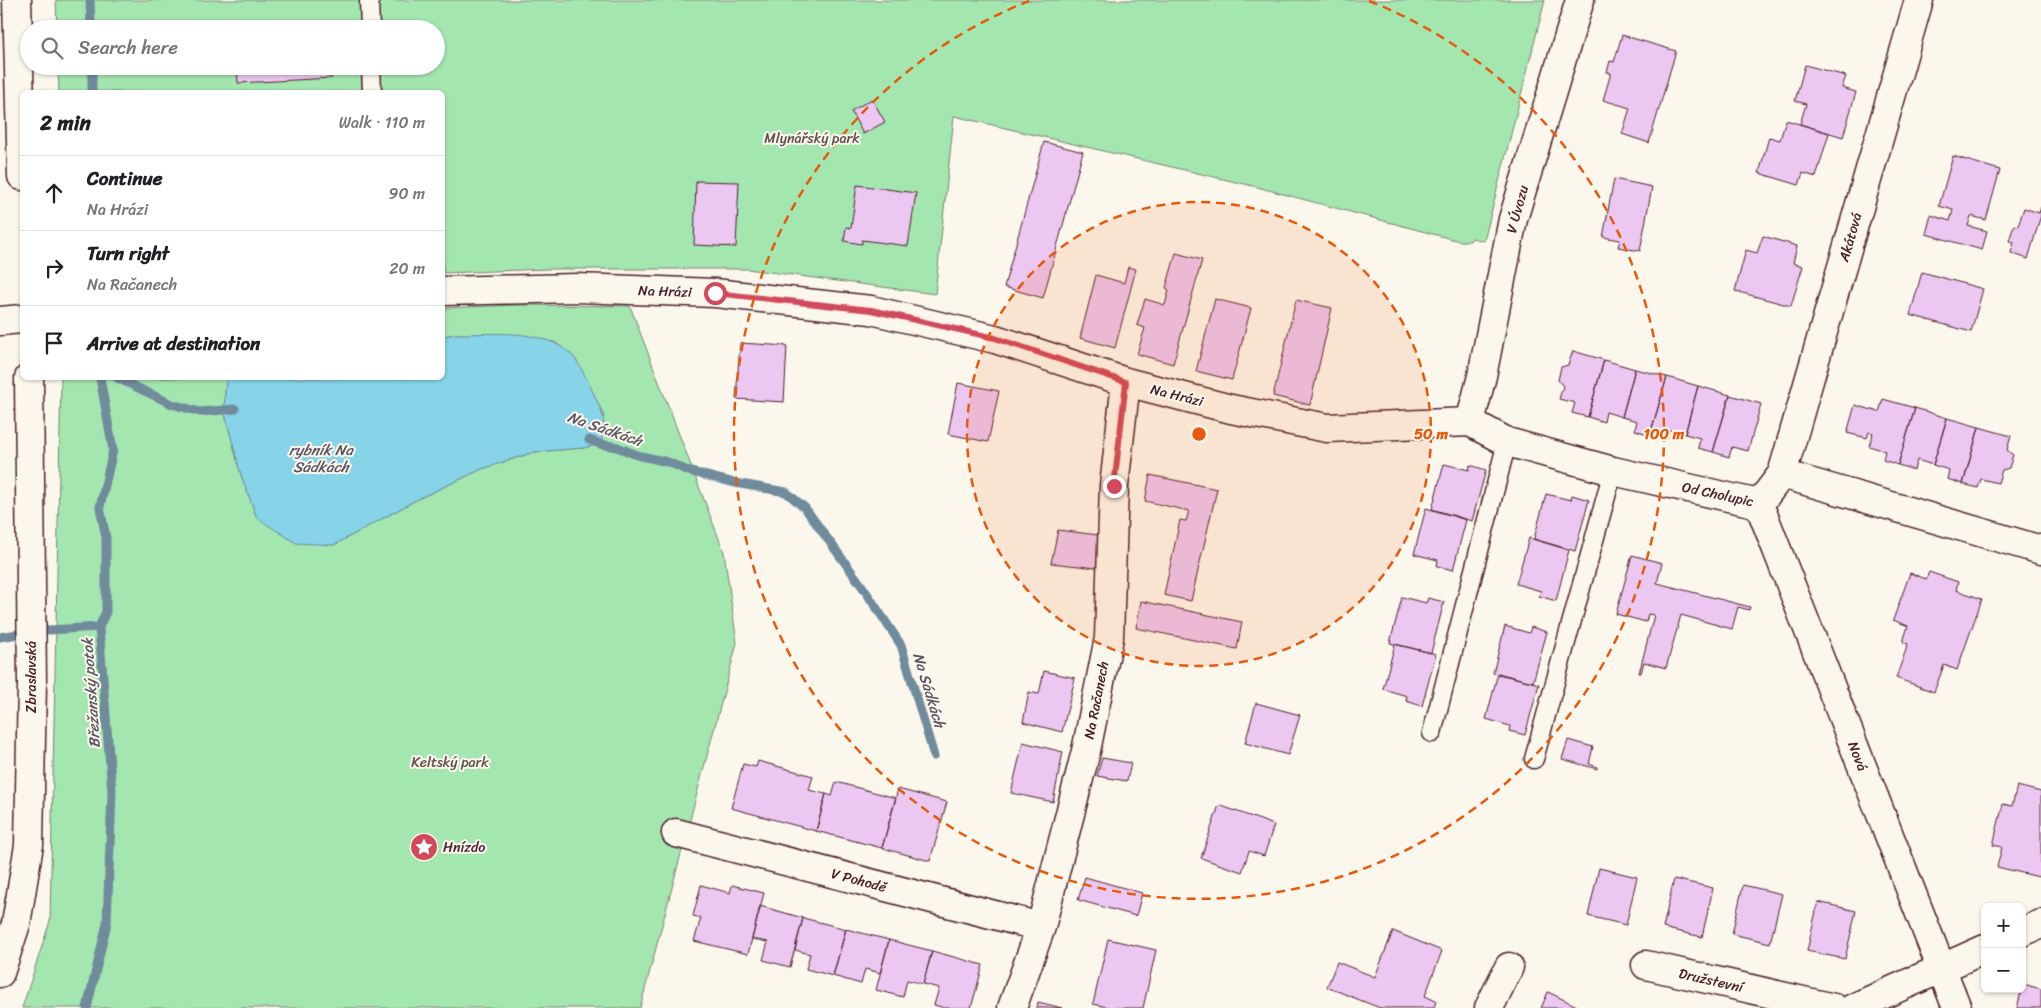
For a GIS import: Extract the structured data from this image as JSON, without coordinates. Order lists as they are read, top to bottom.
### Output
{
  "streets": {
    "street": [
      "V Úvozu",
      "Akátová",
      "Na Hrázi",
      "Od Cholupic",
      "Zbraslavská",
      "Na Račanech",
      "Nová",
      "V Pohodě",
      "Družstevní"
    ]
  },
  "crossings": [
    ["V Úvozu", "Na Hrázi"],
    ["V Úvozu", "Od Cholupic"],
    ["Akátová", "Od Cholupic"],
    ["Na Hrázi", "Od Cholupic"],
    ["Na Hrázi", "Na Račanech"],
    ["Od Cholupic", "Nová"],
    ["Na Račanech", "V Pohodě"]
  ],
  "water": ["Na Sádkách", "rybník Na Sádkách", "Břežanský potok"],
  "parks": ["Mlynářský park", "Keltský park"],
  "places": {
    "place": ["Hnízdo"]
  },
  "page": {
    "search": "Search here",
    "heading": ["2 min", "Walk · 110 m"],
    "list": [
      ["Continue", "Na Hrázi", "90 m"],
      ["Turn right", "Na Račanech", "20 m"],
      "Arrive at destination"
    ],
    "map_buttons": ["+", "−"]
  },
  "rings": ["50 m", "100 m"]
}
